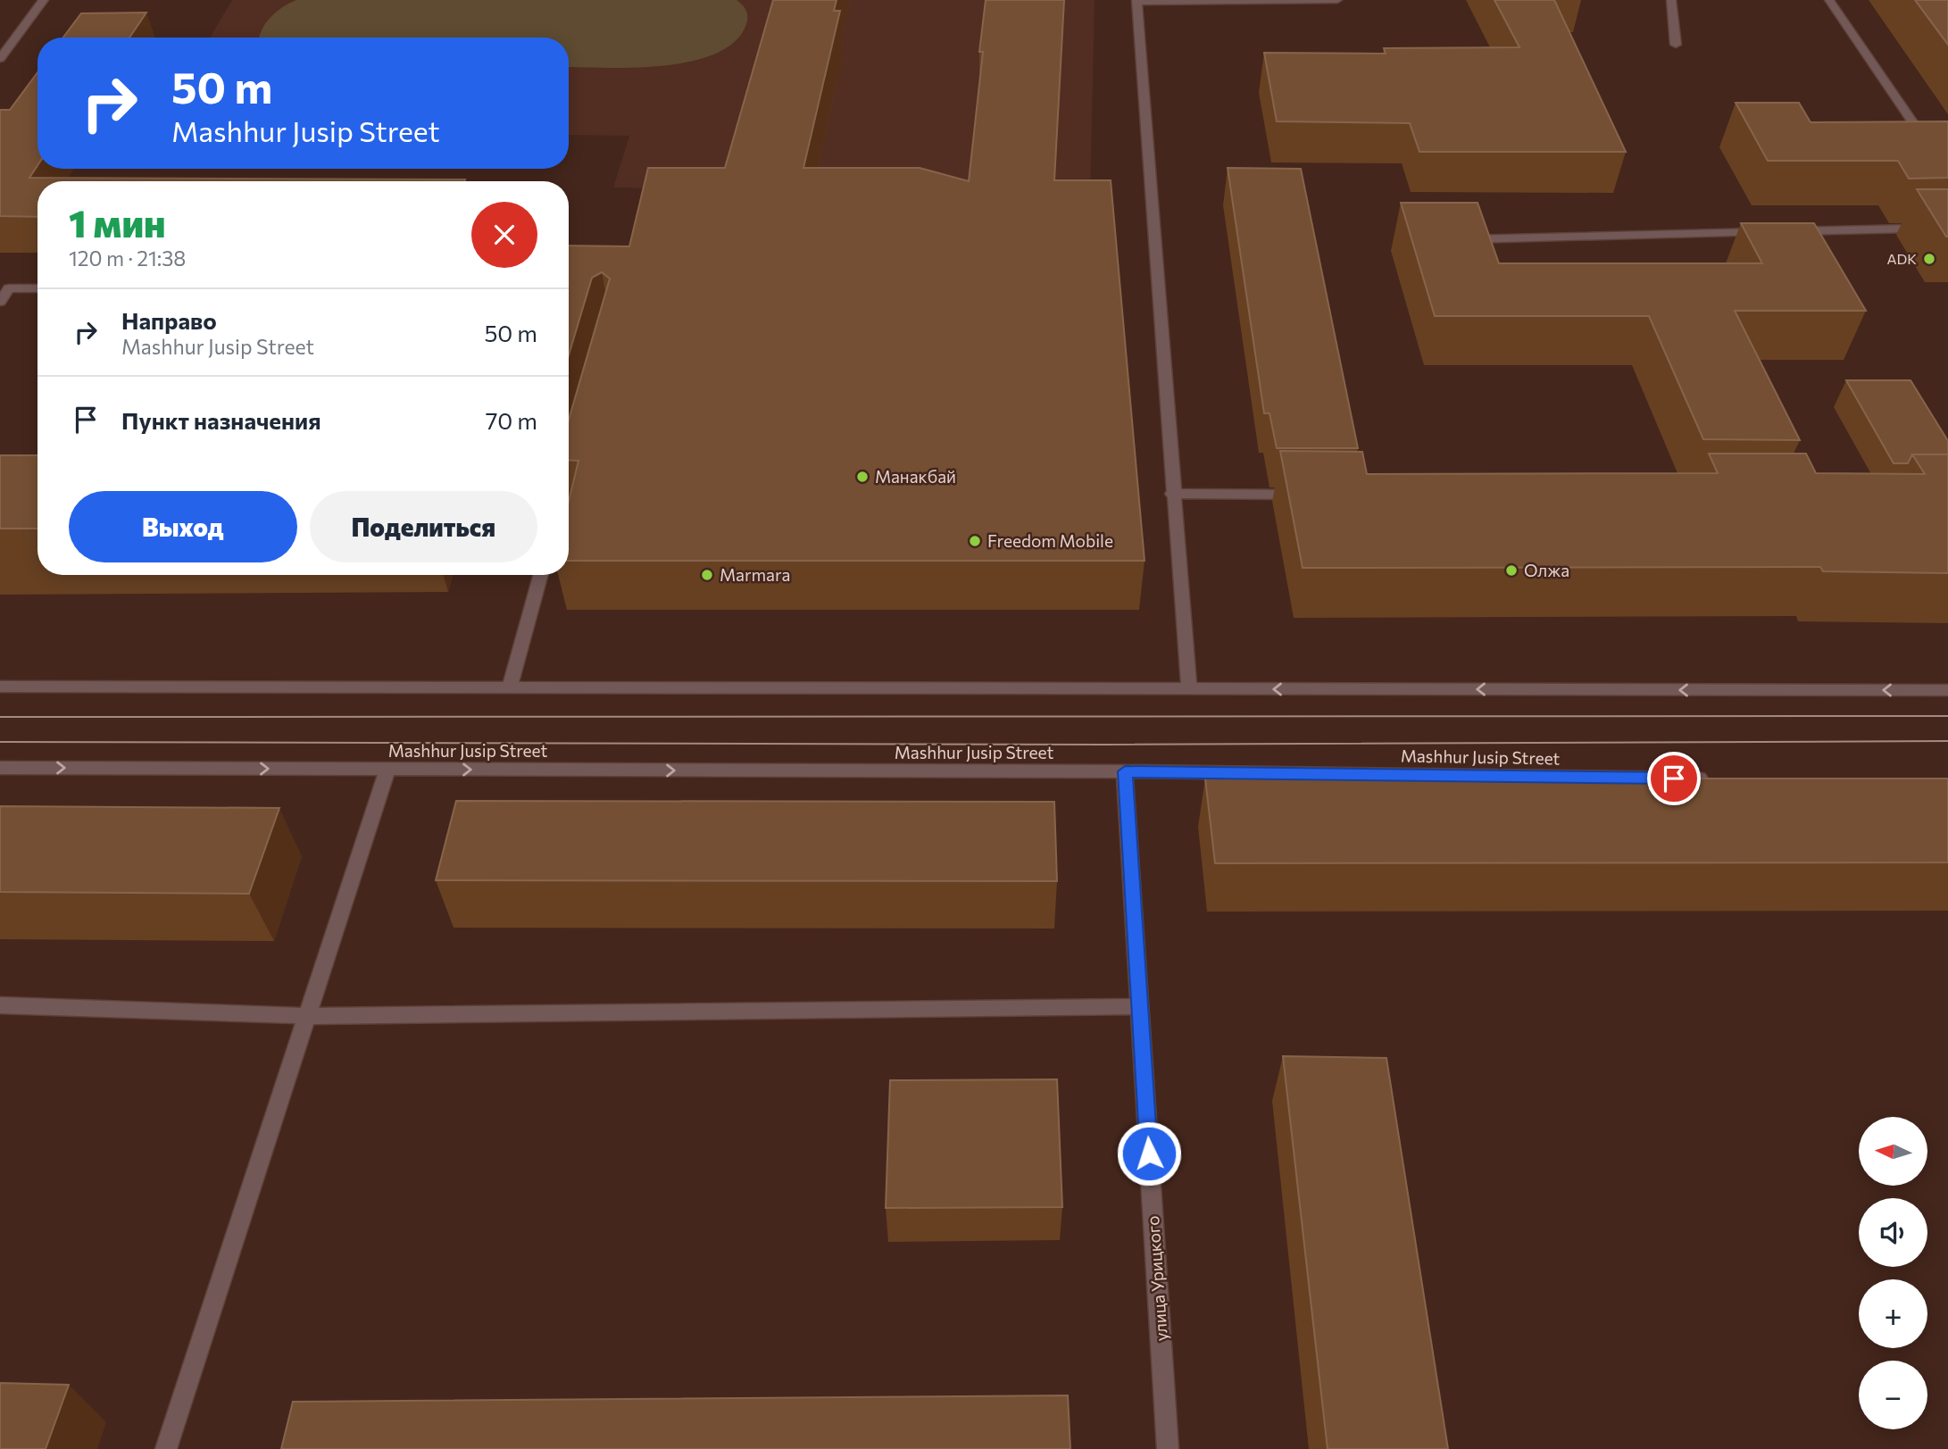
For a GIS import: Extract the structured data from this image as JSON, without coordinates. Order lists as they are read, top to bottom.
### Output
{
  "streets": {
    "street": ["Mashhur Jusip Street", "улица Урицкого"]
  },
  "crossings": [
    ["Mashhur Jusip Street", "улица Урицкого"]
  ],
  "places": [
    "ADK",
    "Манакбай",
    "Freedom Mobile",
    "Олжа",
    "Marmara"
  ],
  "north": "left",
  "page": {
    "turn": ["50 m", "Mashhur Jusip Street"],
    "heading": ["1 мин", "120 m · 21:38"],
    "list": [
      {
        "name": "Направо",
        "note": "Mashhur Jusip Street",
        "value": "50 m"
      },
      {
        "name": "Пункт назначения",
        "value": "70 m"
      }
    ],
    "buttons": ["Выход", "Поделиться"],
    "map_buttons": ["+", "−"]
  }
}
